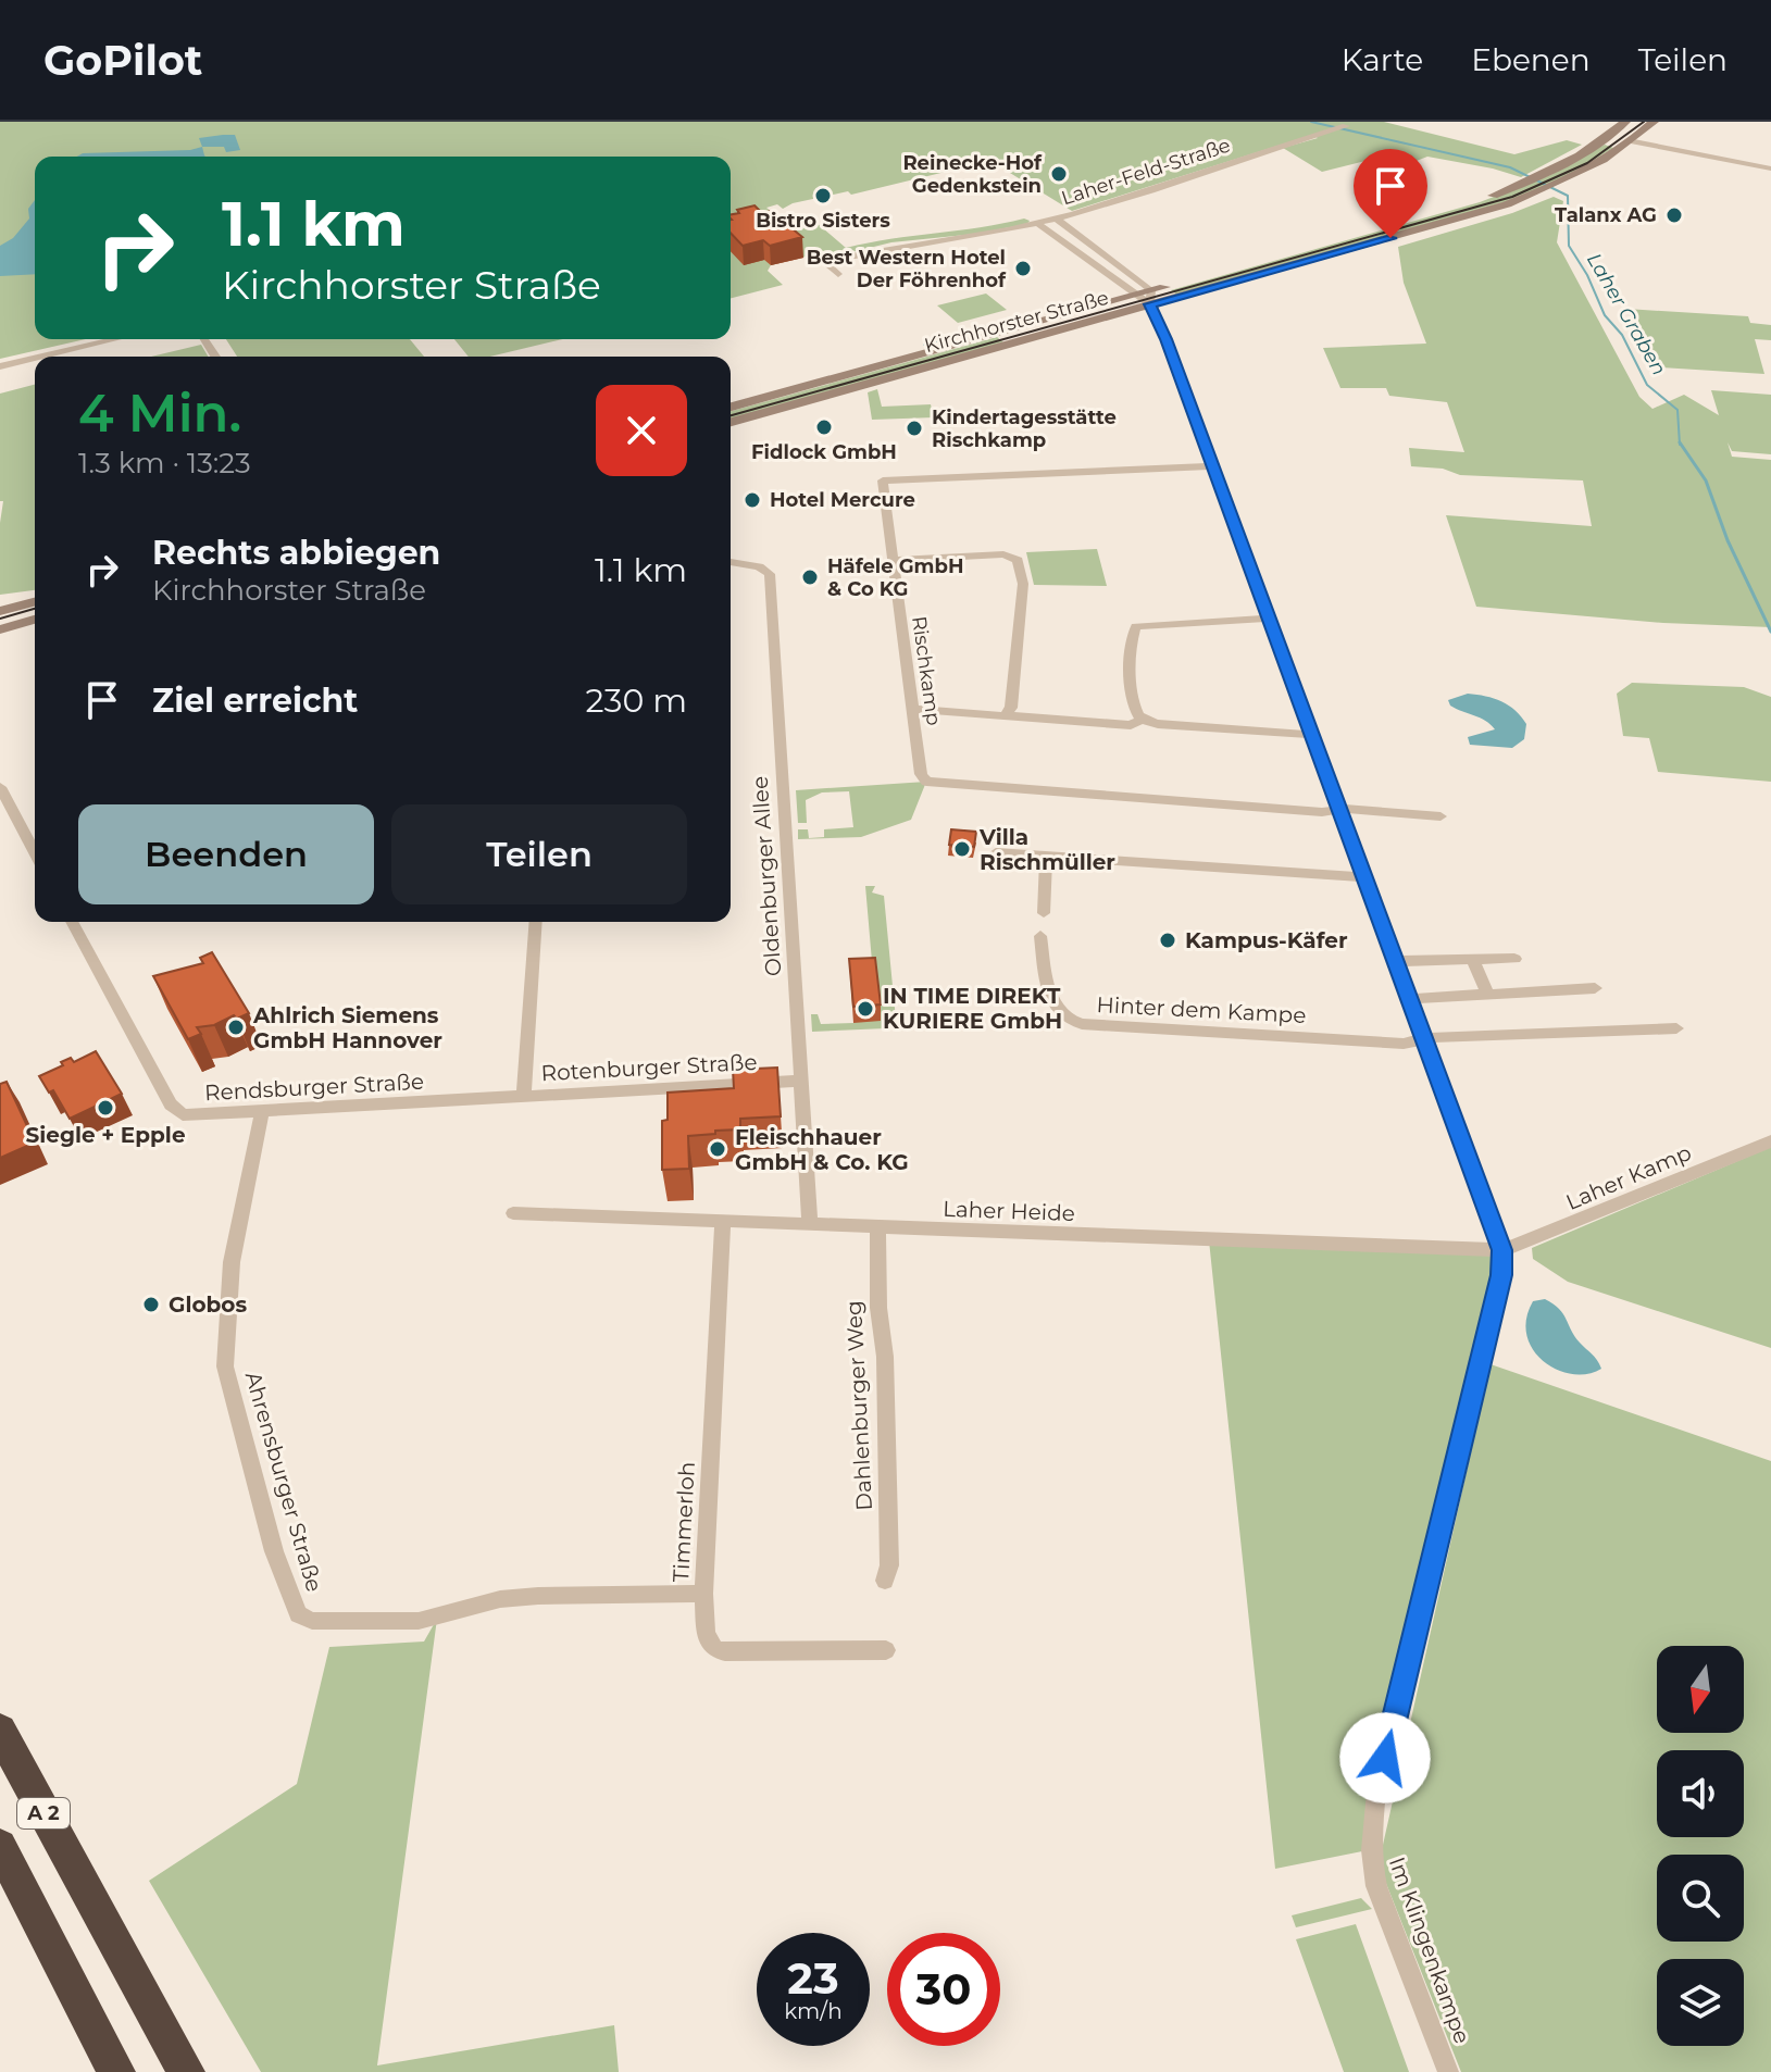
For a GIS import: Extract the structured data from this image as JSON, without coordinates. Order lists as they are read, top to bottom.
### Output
{
  "streets": {
    "highway": ["A 2"],
    "main road": ["Kirchhorster Straße"],
    "street": [
      "Laher-Feld-Straße",
      "Rischkamp",
      "Oldenburger Allee",
      "Hinter dem Kampe",
      "Rotenburger Straße",
      "Rendsburger Straße",
      "Laher Kamp",
      "Laher Heide",
      "Dahlenburger Weg",
      "Ahrensburger Straße",
      "Timmerloh",
      "Im Klingenkampe"
    ]
  },
  "crossings": [
    ["Laher-Feld-Straße", "Kirchhorster Straße"],
    ["Laher-Feld-Straße", "Im Klingenkampe"],
    ["Kirchhorster Straße", "Im Klingenkampe"],
    ["Rischkamp", "Im Klingenkampe"],
    ["Oldenburger Allee", "Rotenburger Straße"],
    ["Oldenburger Allee", "Laher Heide"],
    ["Hinter dem Kampe", "Im Klingenkampe"],
    ["Rotenburger Straße", "Rendsburger Straße"],
    ["Rendsburger Straße", "Ahrensburger Straße"],
    ["Laher Kamp", "Laher Heide"],
    ["Laher Kamp", "Im Klingenkampe"],
    ["Laher Heide", "Dahlenburger Weg"],
    ["Laher Heide", "Timmerloh"],
    ["Laher Heide", "Im Klingenkampe"],
    ["Ahrensburger Straße", "Timmerloh"]
  ],
  "water": ["Laher Graben"],
  "places": [
    "Reinecke-Hof Gedenkstein",
    "Bistro Sisters",
    "Talanx AG",
    "Best Western Hotel Der Föhrenhof",
    "Fidlock GmbH",
    "Kindertagesstätte Rischkamp",
    "Hotel Mercure",
    "Häfele GmbH & Co KG",
    "Villa Rischmüller",
    "Kampus-Käfer",
    "IN TIME DIREKT KURIERE GmbH",
    "Ahlrich Siemens GmbH Hannover",
    "Siegle + Epple",
    "Fleischhauer GmbH & Co. KG",
    "Globos"
  ],
  "north": "bottom",
  "page": {
    "header": "GoPilot",
    "nav": ["Karte", "Ebenen", "Teilen"],
    "turn": ["1.1 km", "Kirchhorster Straße"],
    "heading": ["4 Min.", "1.3 km · 13:23"],
    "list": [
      {
        "name": "Rechts abbiegen",
        "note": "Kirchhorster Straße",
        "value": "1.1 km"
      },
      {
        "name": "Ziel erreicht",
        "value": "230 m"
      }
    ],
    "buttons": ["Beenden", "Teilen"],
    "speed": "23 km/h",
    "limit": "30"
  }
}
